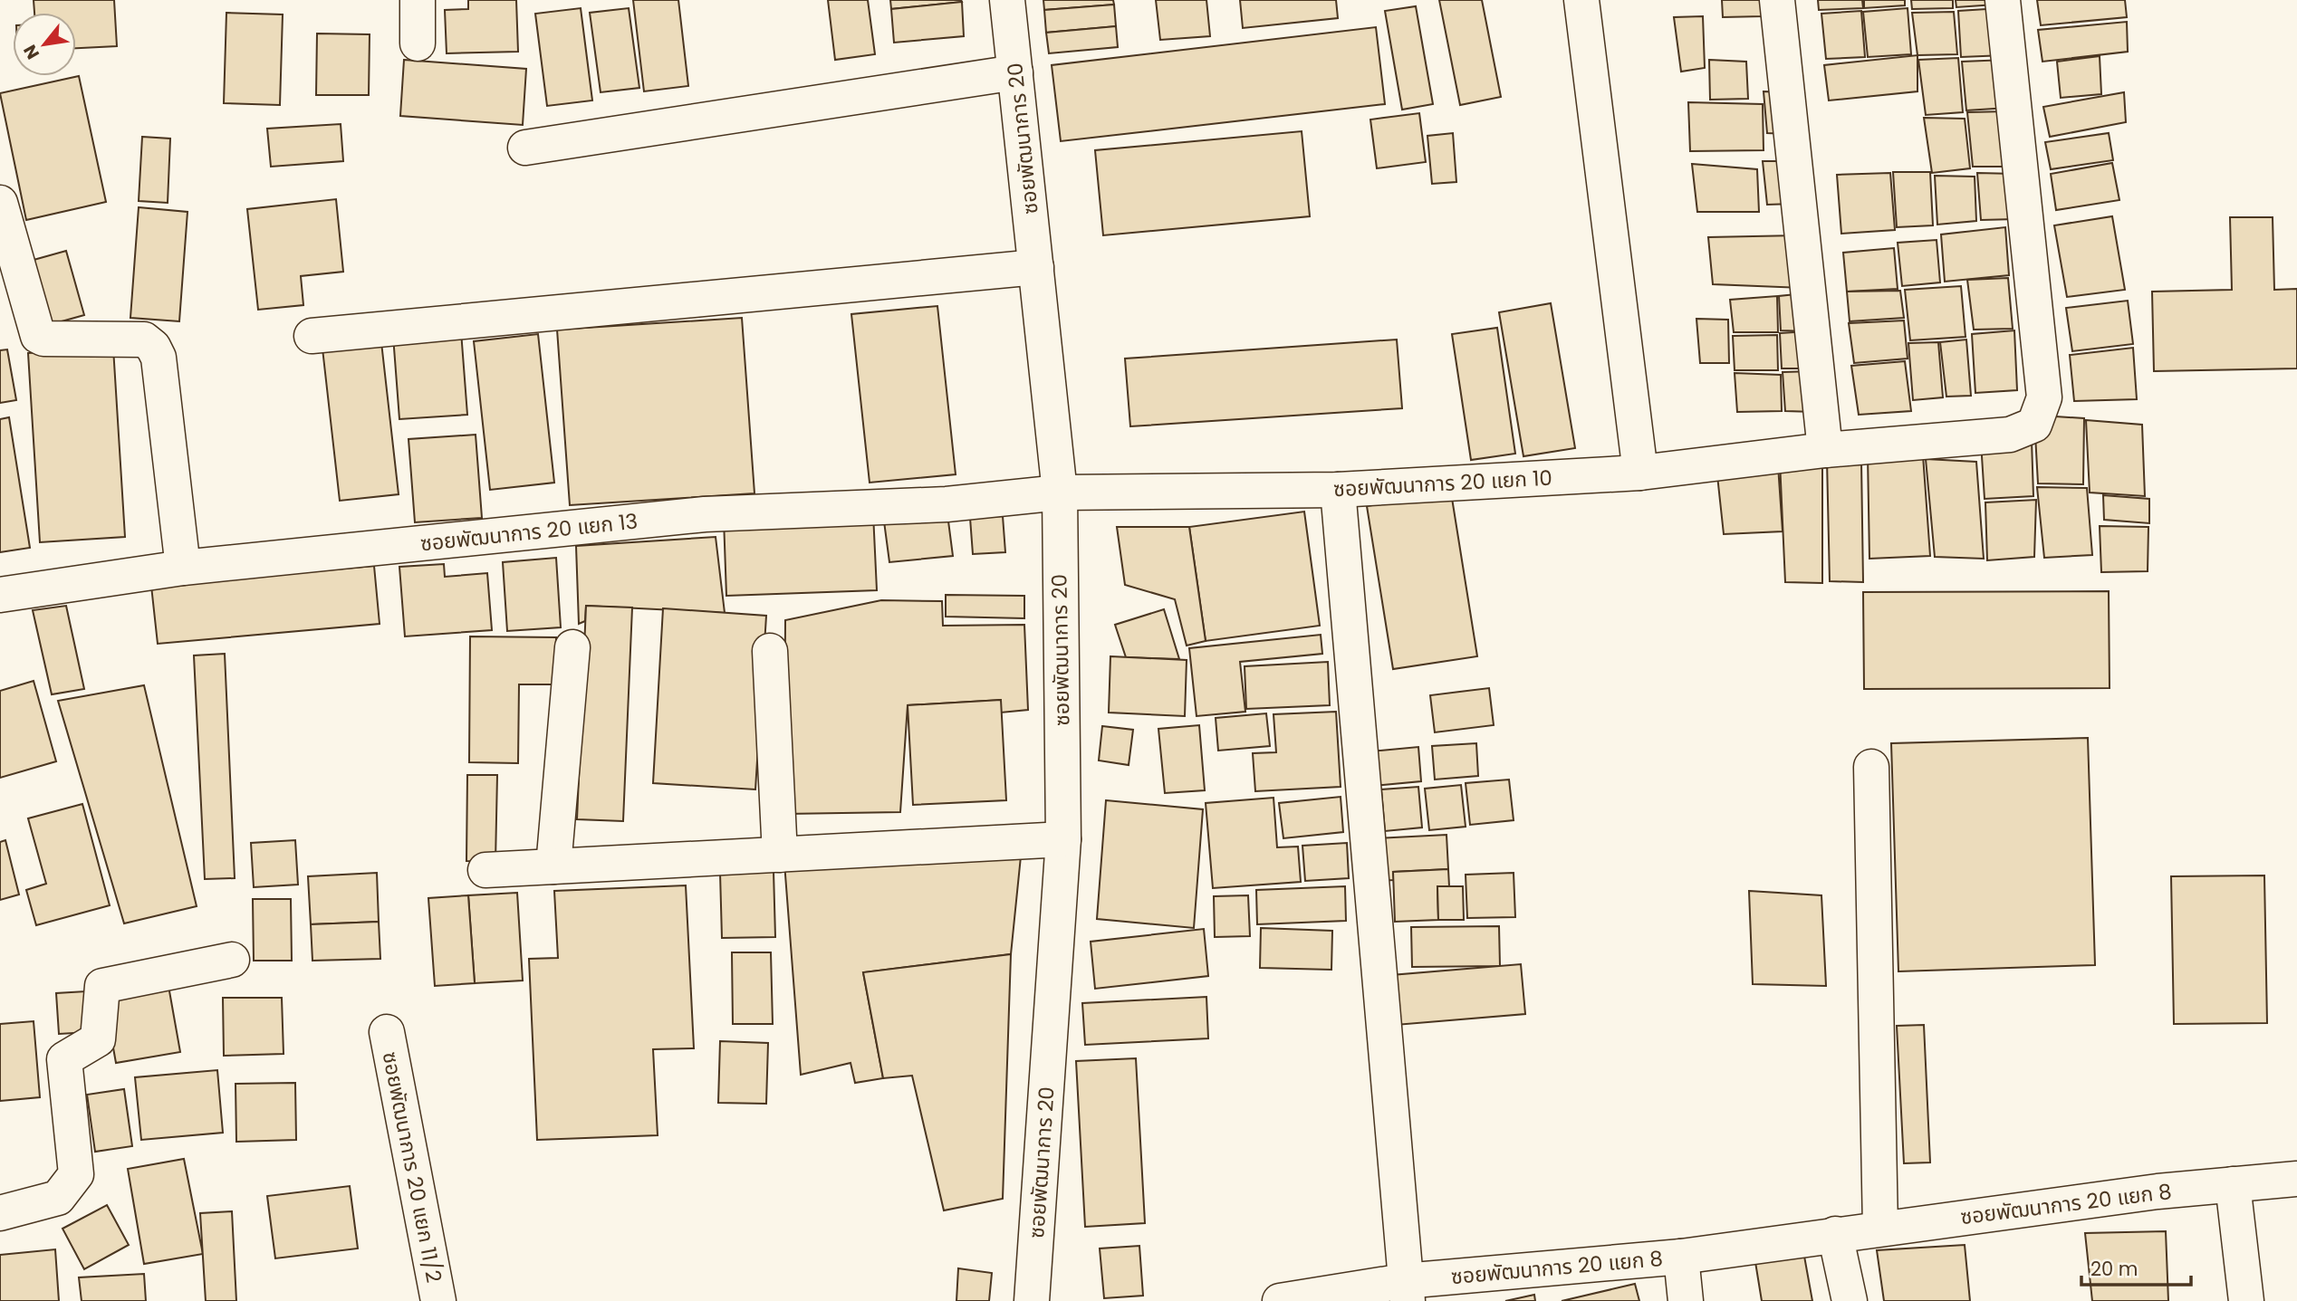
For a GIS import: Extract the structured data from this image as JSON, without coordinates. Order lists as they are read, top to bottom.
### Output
{
  "streets": {
    "street": [
      "ซอยพัฒนาการ 20",
      "ซอยพัฒนาการ 20 แยก 10",
      "ซอยพัฒนาการ 20 แยก 13",
      "ซอยพัฒนาการ 20 แยก 11/2",
      "ซอยพัฒนาการ 20 แยก 8"
    ]
  },
  "crossings": [
    ["ซอยพัฒนาการ 20", "ซอยพัฒนาการ 20 แยก 10"],
    ["ซอยพัฒนาการ 20", "ซอยพัฒนาการ 20 แยก 13"],
    ["ซอยพัฒนาการ 20 แยก 10", "ซอยพัฒนาการ 20 แยก 13"]
  ],
  "scale_bar": "20 m",
  "north": "bottom left"
}
